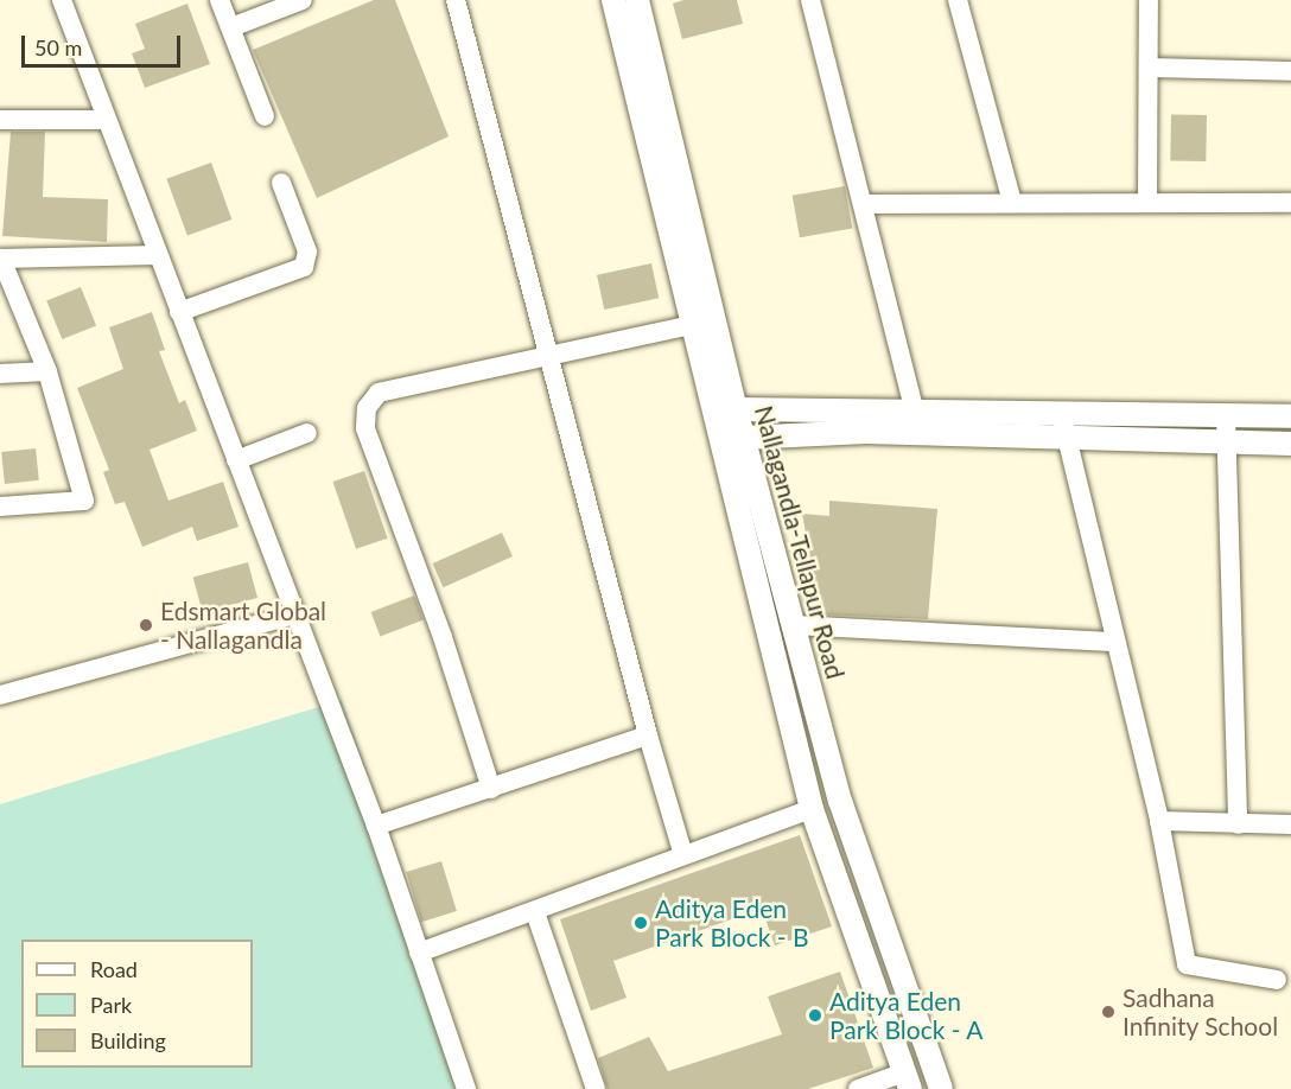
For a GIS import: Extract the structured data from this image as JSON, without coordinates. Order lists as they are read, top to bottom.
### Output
{
  "streets": {
    "street": ["Nallagandla-Tellapur Road"]
  },
  "places": [
    "Edsmart Global - Nallagandla",
    "Aditya Eden Park Block - B",
    "Sadhana Infinity School",
    "Aditya Eden Park Block - A"
  ],
  "legend": ["Road", "Park", "Building"],
  "scale_bar": "50 m"
}
